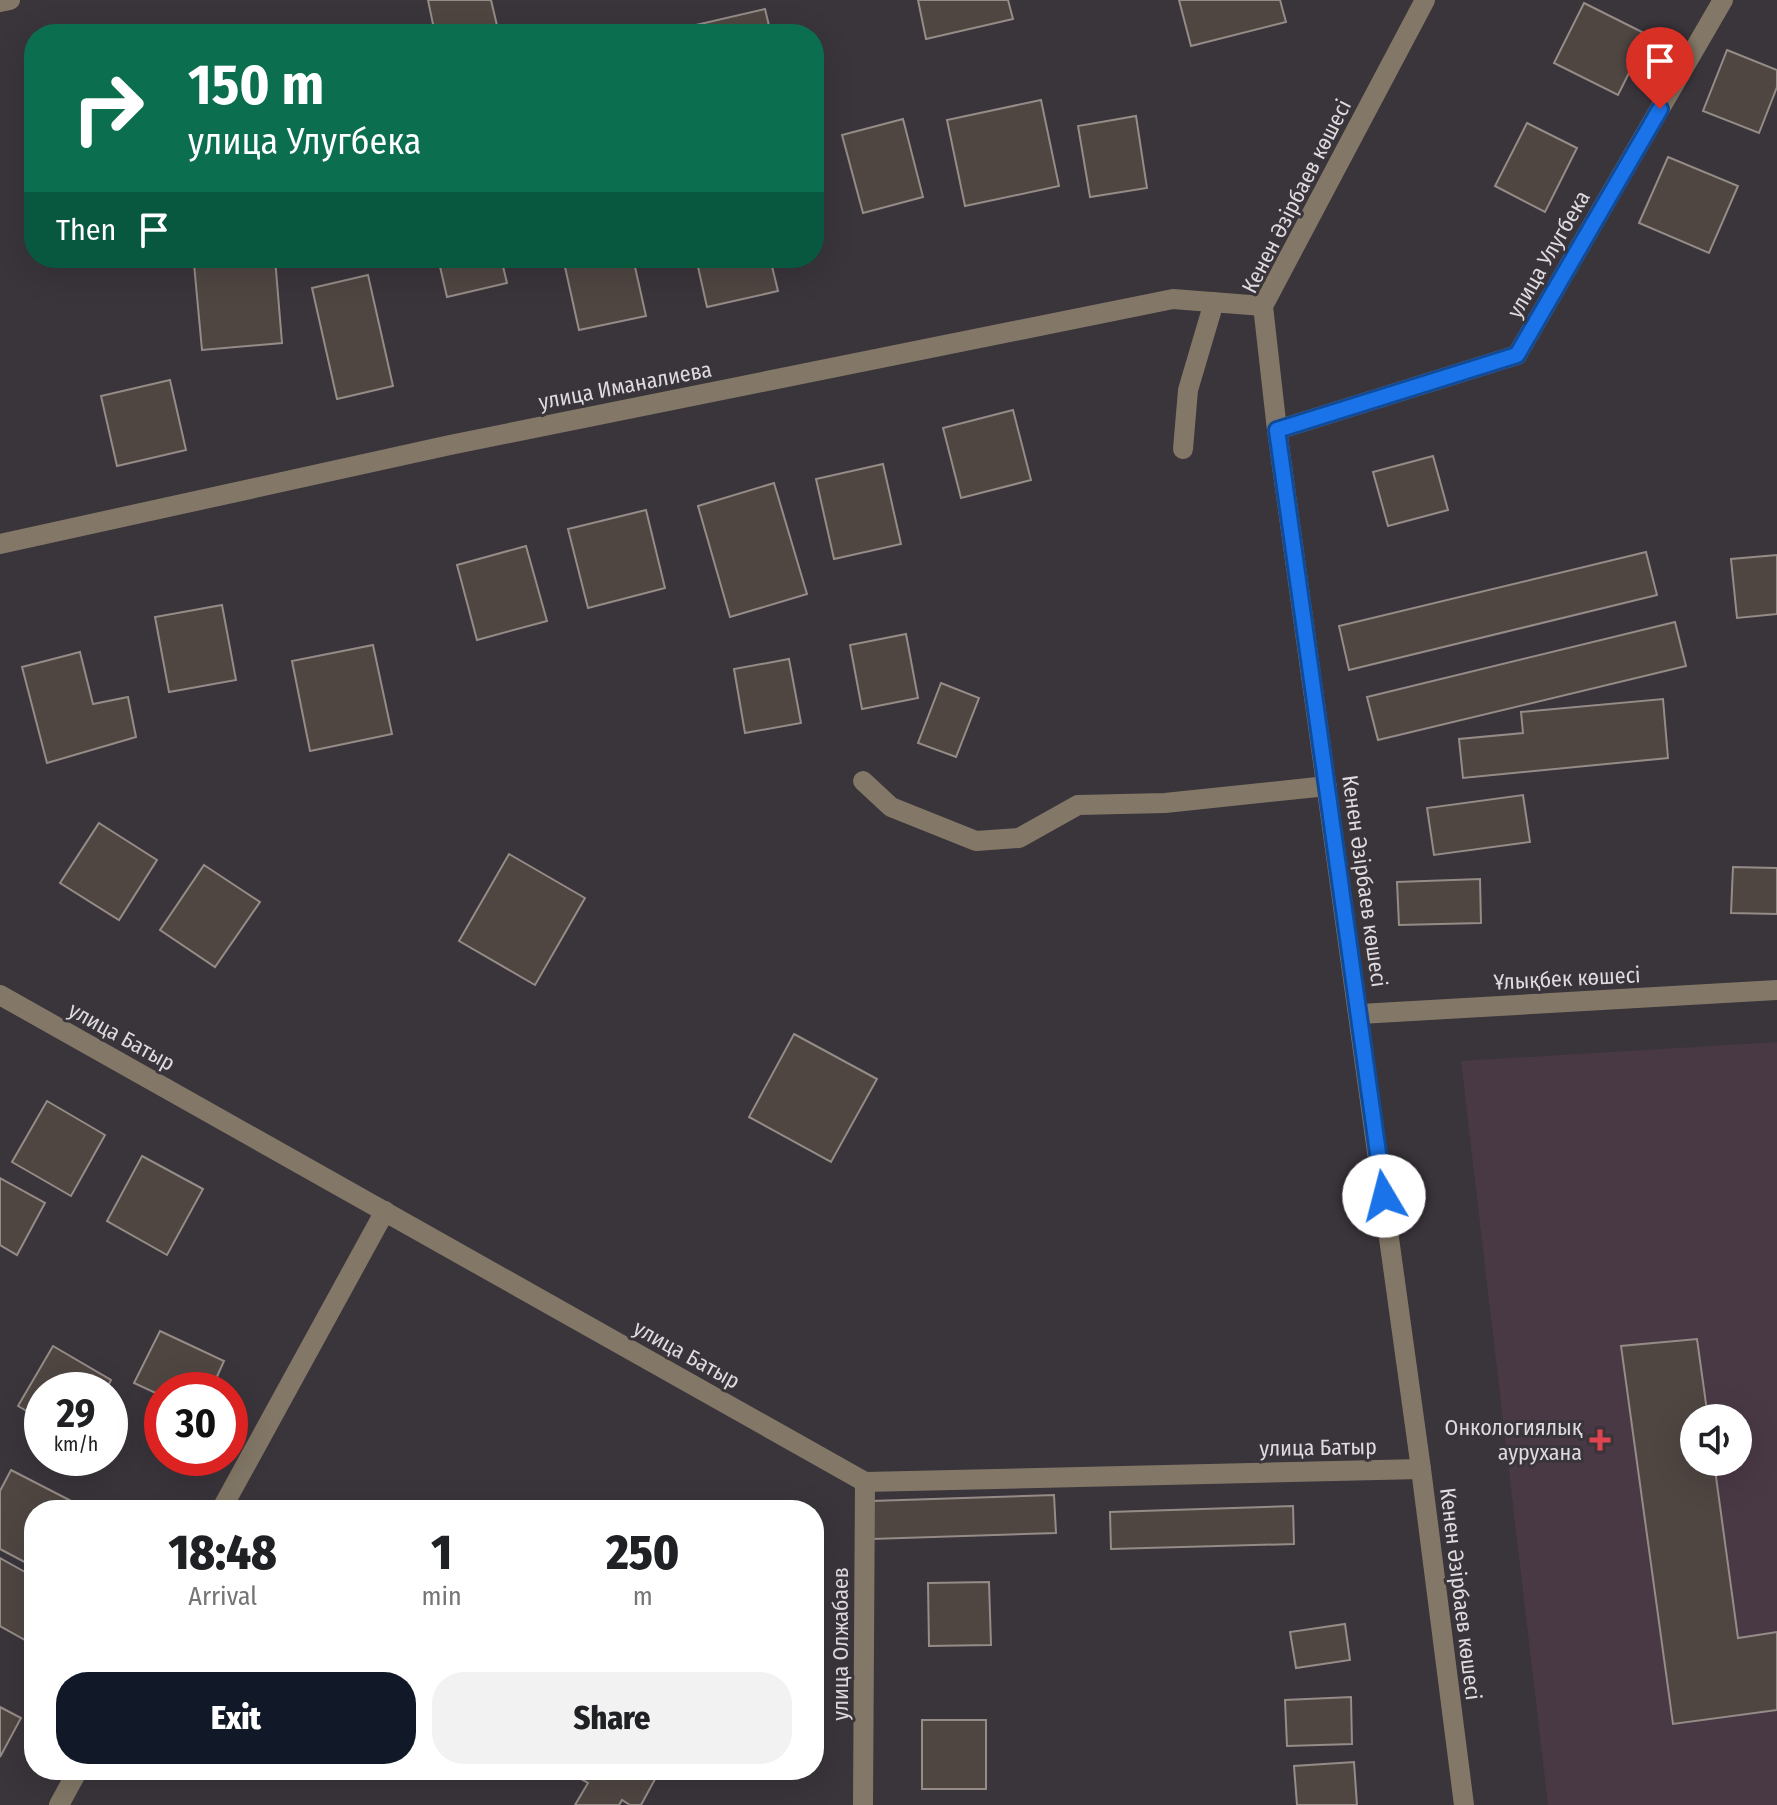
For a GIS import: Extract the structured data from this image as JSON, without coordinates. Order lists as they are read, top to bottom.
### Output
{
  "streets": {
    "street": [
      "Кенен Әзірбаев көшесі",
      "улица Улугбека",
      "улица Иманалиева",
      "Ұлықбек көшесі",
      "улица Батыр",
      "улица Олжабаев"
    ]
  },
  "crossings": [
    ["Кенен Әзірбаев көшесі", "улица Улугбека"],
    ["Кенен Әзірбаев көшесі", "улица Иманалиева"],
    ["Кенен Әзірбаев көшесі", "Ұлықбек көшесі"],
    ["Кенен Әзірбаев көшесі", "улица Батыр"],
    ["улица Батыр", "улица Олжабаев"]
  ],
  "places": {
    "health": ["Онкологиялық аурухана"]
  },
  "page": {
    "turn": ["150 m", "улица Улугбека"],
    "then": "Then",
    "speed": "29 km/h",
    "limit": "30",
    "eta": [
      "18:48",
      "Arrival",
      "1",
      "min",
      "250",
      "m"
    ],
    "buttons": ["Exit", "Share"]
  }
}
